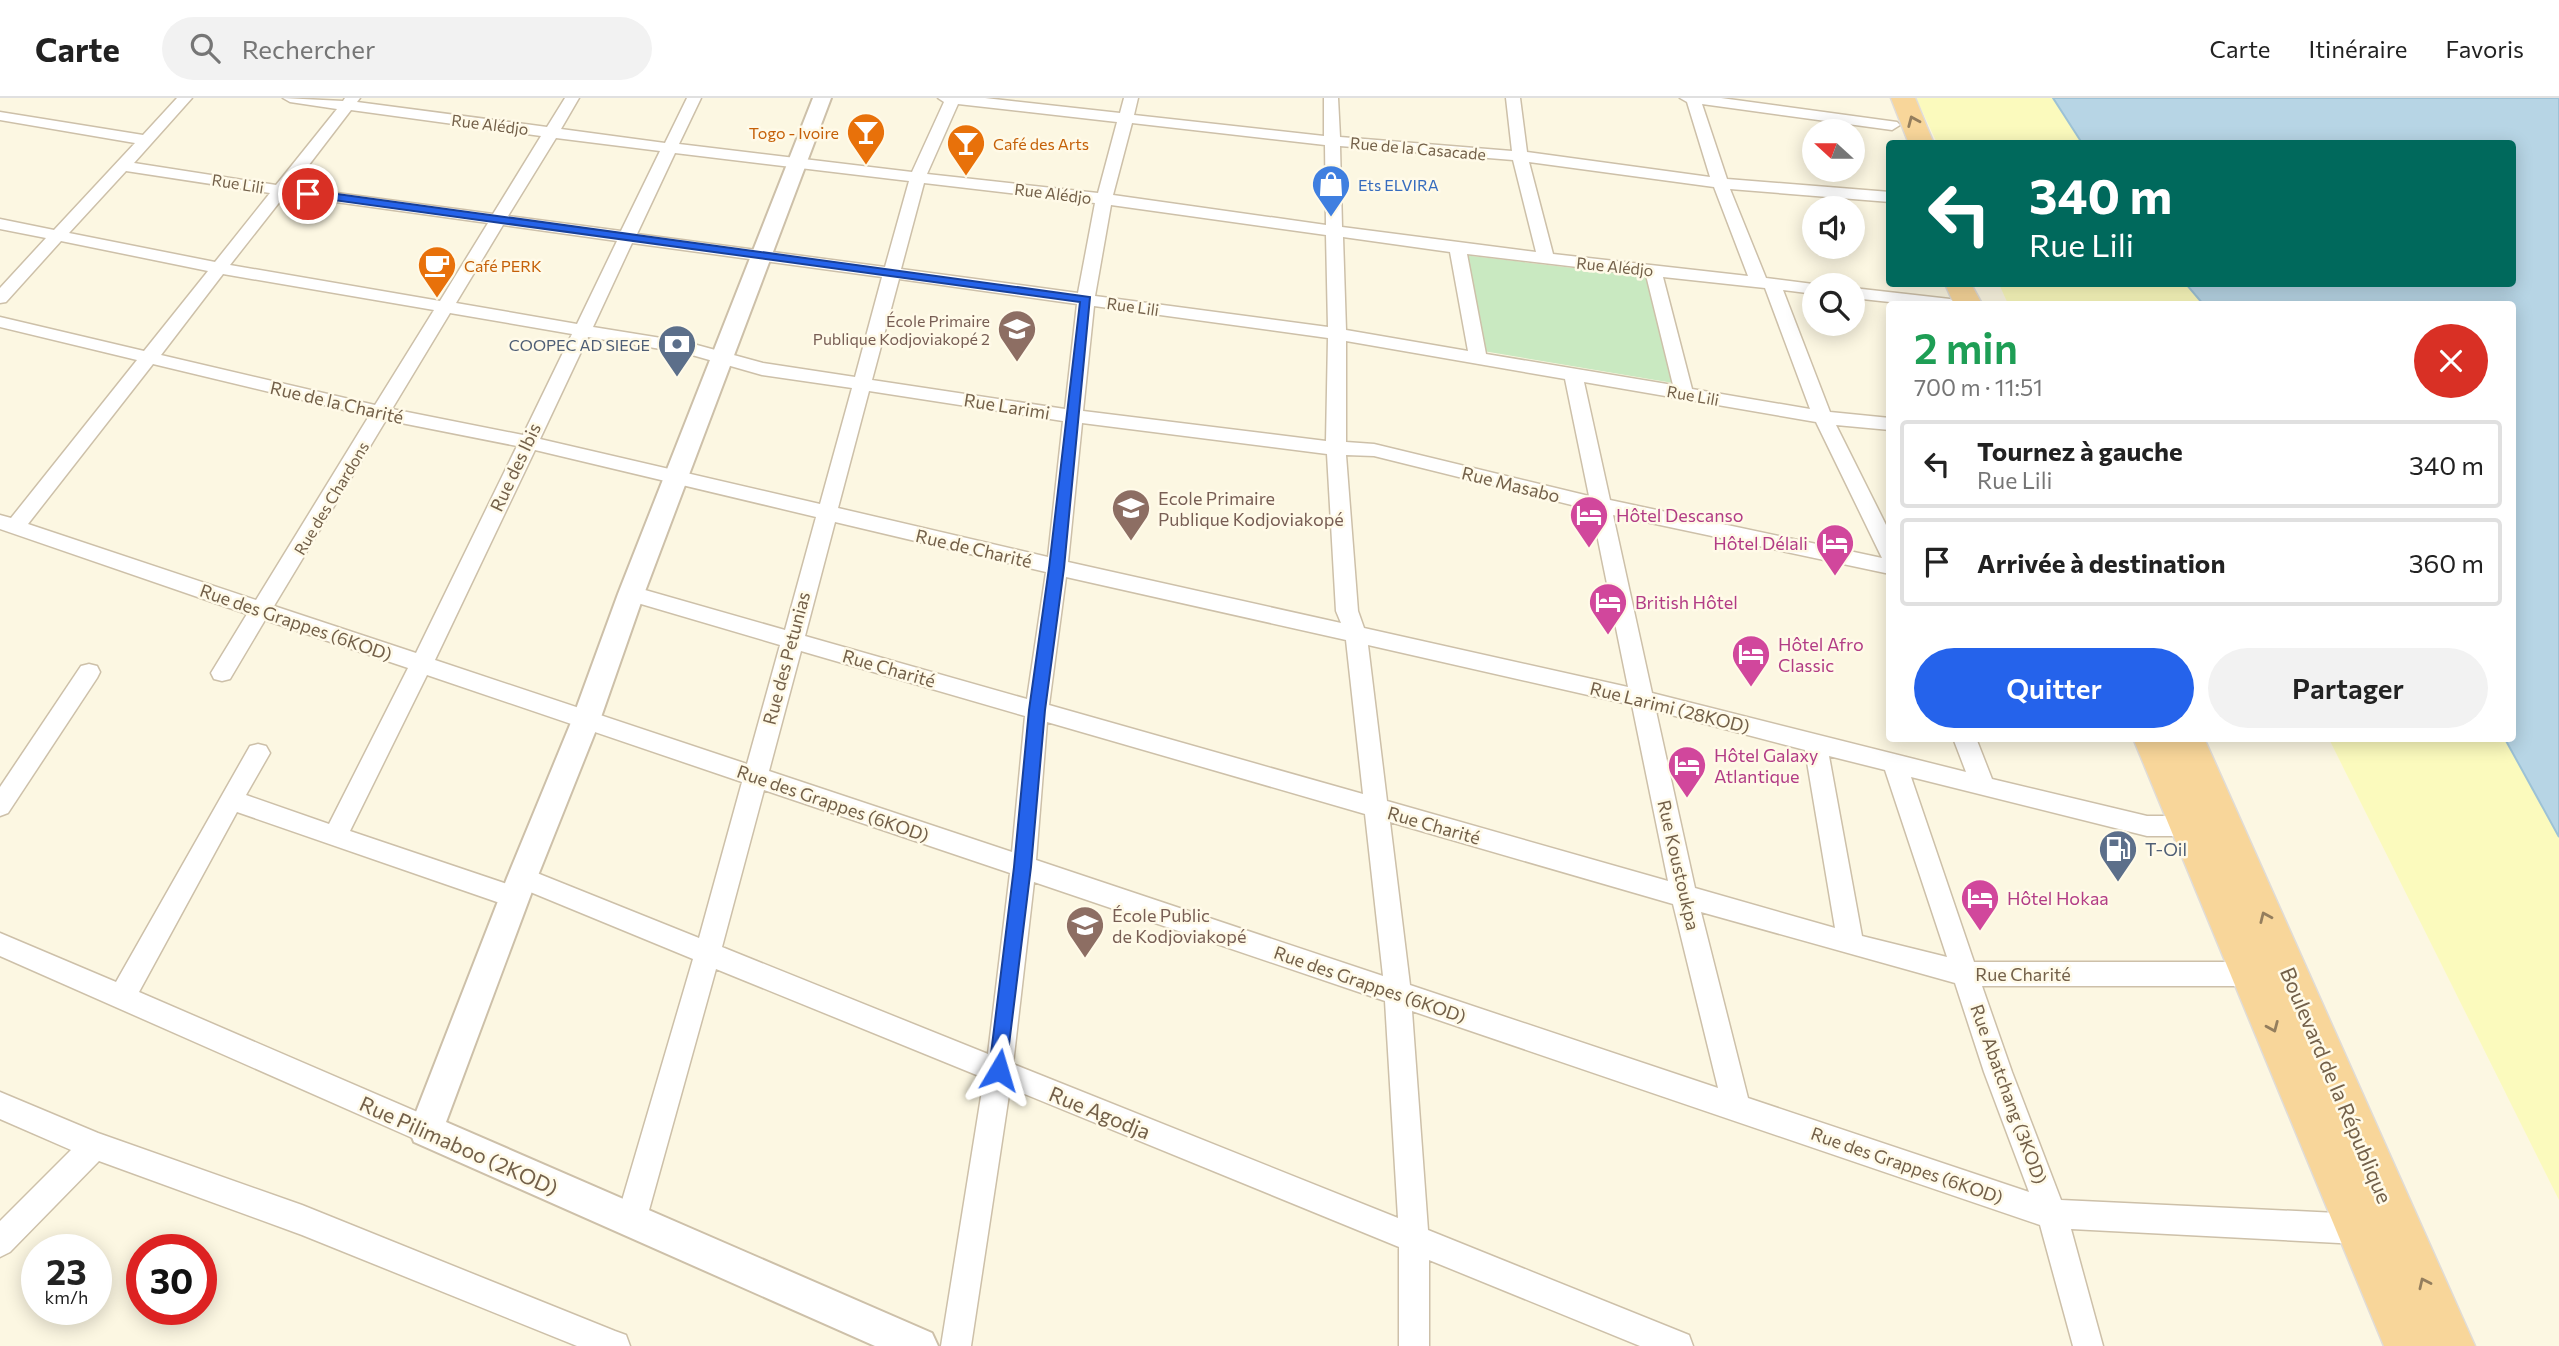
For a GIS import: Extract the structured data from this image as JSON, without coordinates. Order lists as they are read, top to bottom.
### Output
{
  "streets": {
    "highway": ["Boulevard de la République"],
    "street": [
      "Rue Alédjo",
      "Rue de la Casacade",
      "Rue Lili",
      "Rue de la Charité",
      "Rue Larimi",
      "Rue des Ibis",
      "Rue Masabo",
      "Rue des Chardons",
      "Rue de Charité",
      "Rue des Grappes (6KOD)",
      "Rue des Petunias",
      "Rue Charité",
      "Rue Larimi (28KOD)",
      "Rue Koustoukpa",
      "Rue Abatchang (3KOD)",
      "Rue Agodja",
      "Rue Pilimaboo (2KOD)"
    ]
  },
  "crossings": [
    ["Rue Alédjo", "Rue des Ibis"],
    ["Rue Alédjo", "Rue des Chardons"],
    ["Rue Alédjo", "Rue des Petunias"],
    ["Rue de la Casacade", "Rue des Petunias"],
    ["Rue Lili", "Rue des Ibis"],
    ["Rue Lili", "Rue des Chardons"],
    ["Rue Lili", "Rue des Petunias"],
    ["Rue Lili", "Rue Koustoukpa"],
    ["Rue de la Charité", "Rue des Ibis"],
    ["Rue de la Charité", "Rue des Chardons"],
    ["Rue de la Charité", "Rue de Charité"],
    ["Rue Larimi", "Rue des Ibis"],
    ["Rue Larimi", "Rue Masabo"],
    ["Rue Larimi", "Rue des Chardons"],
    ["Rue Larimi", "Rue des Petunias"],
    ["Rue des Ibis", "Rue des Grappes (6KOD)"],
    ["Rue des Ibis", "Rue Agodja"],
    ["Rue Masabo", "Rue Koustoukpa"],
    ["Rue des Chardons", "Rue des Grappes (6KOD)"],
    ["Rue de Charité", "Rue des Petunias"],
    ["Rue de Charité", "Rue Larimi (28KOD)"],
    ["Rue des Grappes (6KOD)", "Rue des Petunias"],
    ["Rue des Grappes (6KOD)", "Rue Koustoukpa"],
    ["Rue des Grappes (6KOD)", "Boulevard de la République"],
    ["Rue des Grappes (6KOD)", "Rue Abatchang (3KOD)"],
    ["Rue des Petunias", "Rue Charité"],
    ["Rue des Petunias", "Rue Agodja"],
    ["Rue des Petunias", "Rue Pilimaboo (2KOD)"],
    ["Rue Charité", "Rue Koustoukpa"],
    ["Rue Charité", "Boulevard de la République"],
    ["Rue Charité", "Rue Abatchang (3KOD)"],
    ["Rue Larimi (28KOD)", "Rue Koustoukpa"],
    ["Rue Larimi (28KOD)", "Boulevard de la République"],
    ["Rue Larimi (28KOD)", "Rue Abatchang (3KOD)"]
  ],
  "places": {
    "bar": ["Togo - Ivoire", "Café des Arts"],
    "shop": ["Ets ELVIRA"],
    "cafe": ["Café PERK"],
    "school or university": ["École Primaire Publique Kodjoviakopé 2", "Ecole Primaire Publique Kodjoviakopé", "École Public de Kodjoviakopé"],
    "bank": ["COOPEC AD SIEGE"],
    "hotel": [
      "Hôtel Descanso",
      "Hôtel Délali",
      "British Hôtel",
      "Hôtel Afro Classic",
      "Hôtel Galaxy Atlantique",
      "Hôtel Hokaa"
    ],
    "fuel station": ["T-Oil"]
  },
  "north": "left",
  "page": {
    "header": "Carte",
    "search": "Rechercher",
    "nav": ["Carte", "Itinéraire", "Favoris"],
    "turn": ["340 m", "Rue Lili"],
    "heading": ["2 min", "700 m · 11:51"],
    "list": [
      {
        "name": "Tournez à gauche",
        "note": "Rue Lili",
        "value": "340 m"
      },
      {
        "name": "Arrivée à destination",
        "value": "360 m"
      }
    ],
    "buttons": ["Quitter", "Partager"],
    "speed": "23 km/h",
    "limit": "30"
  }
}
